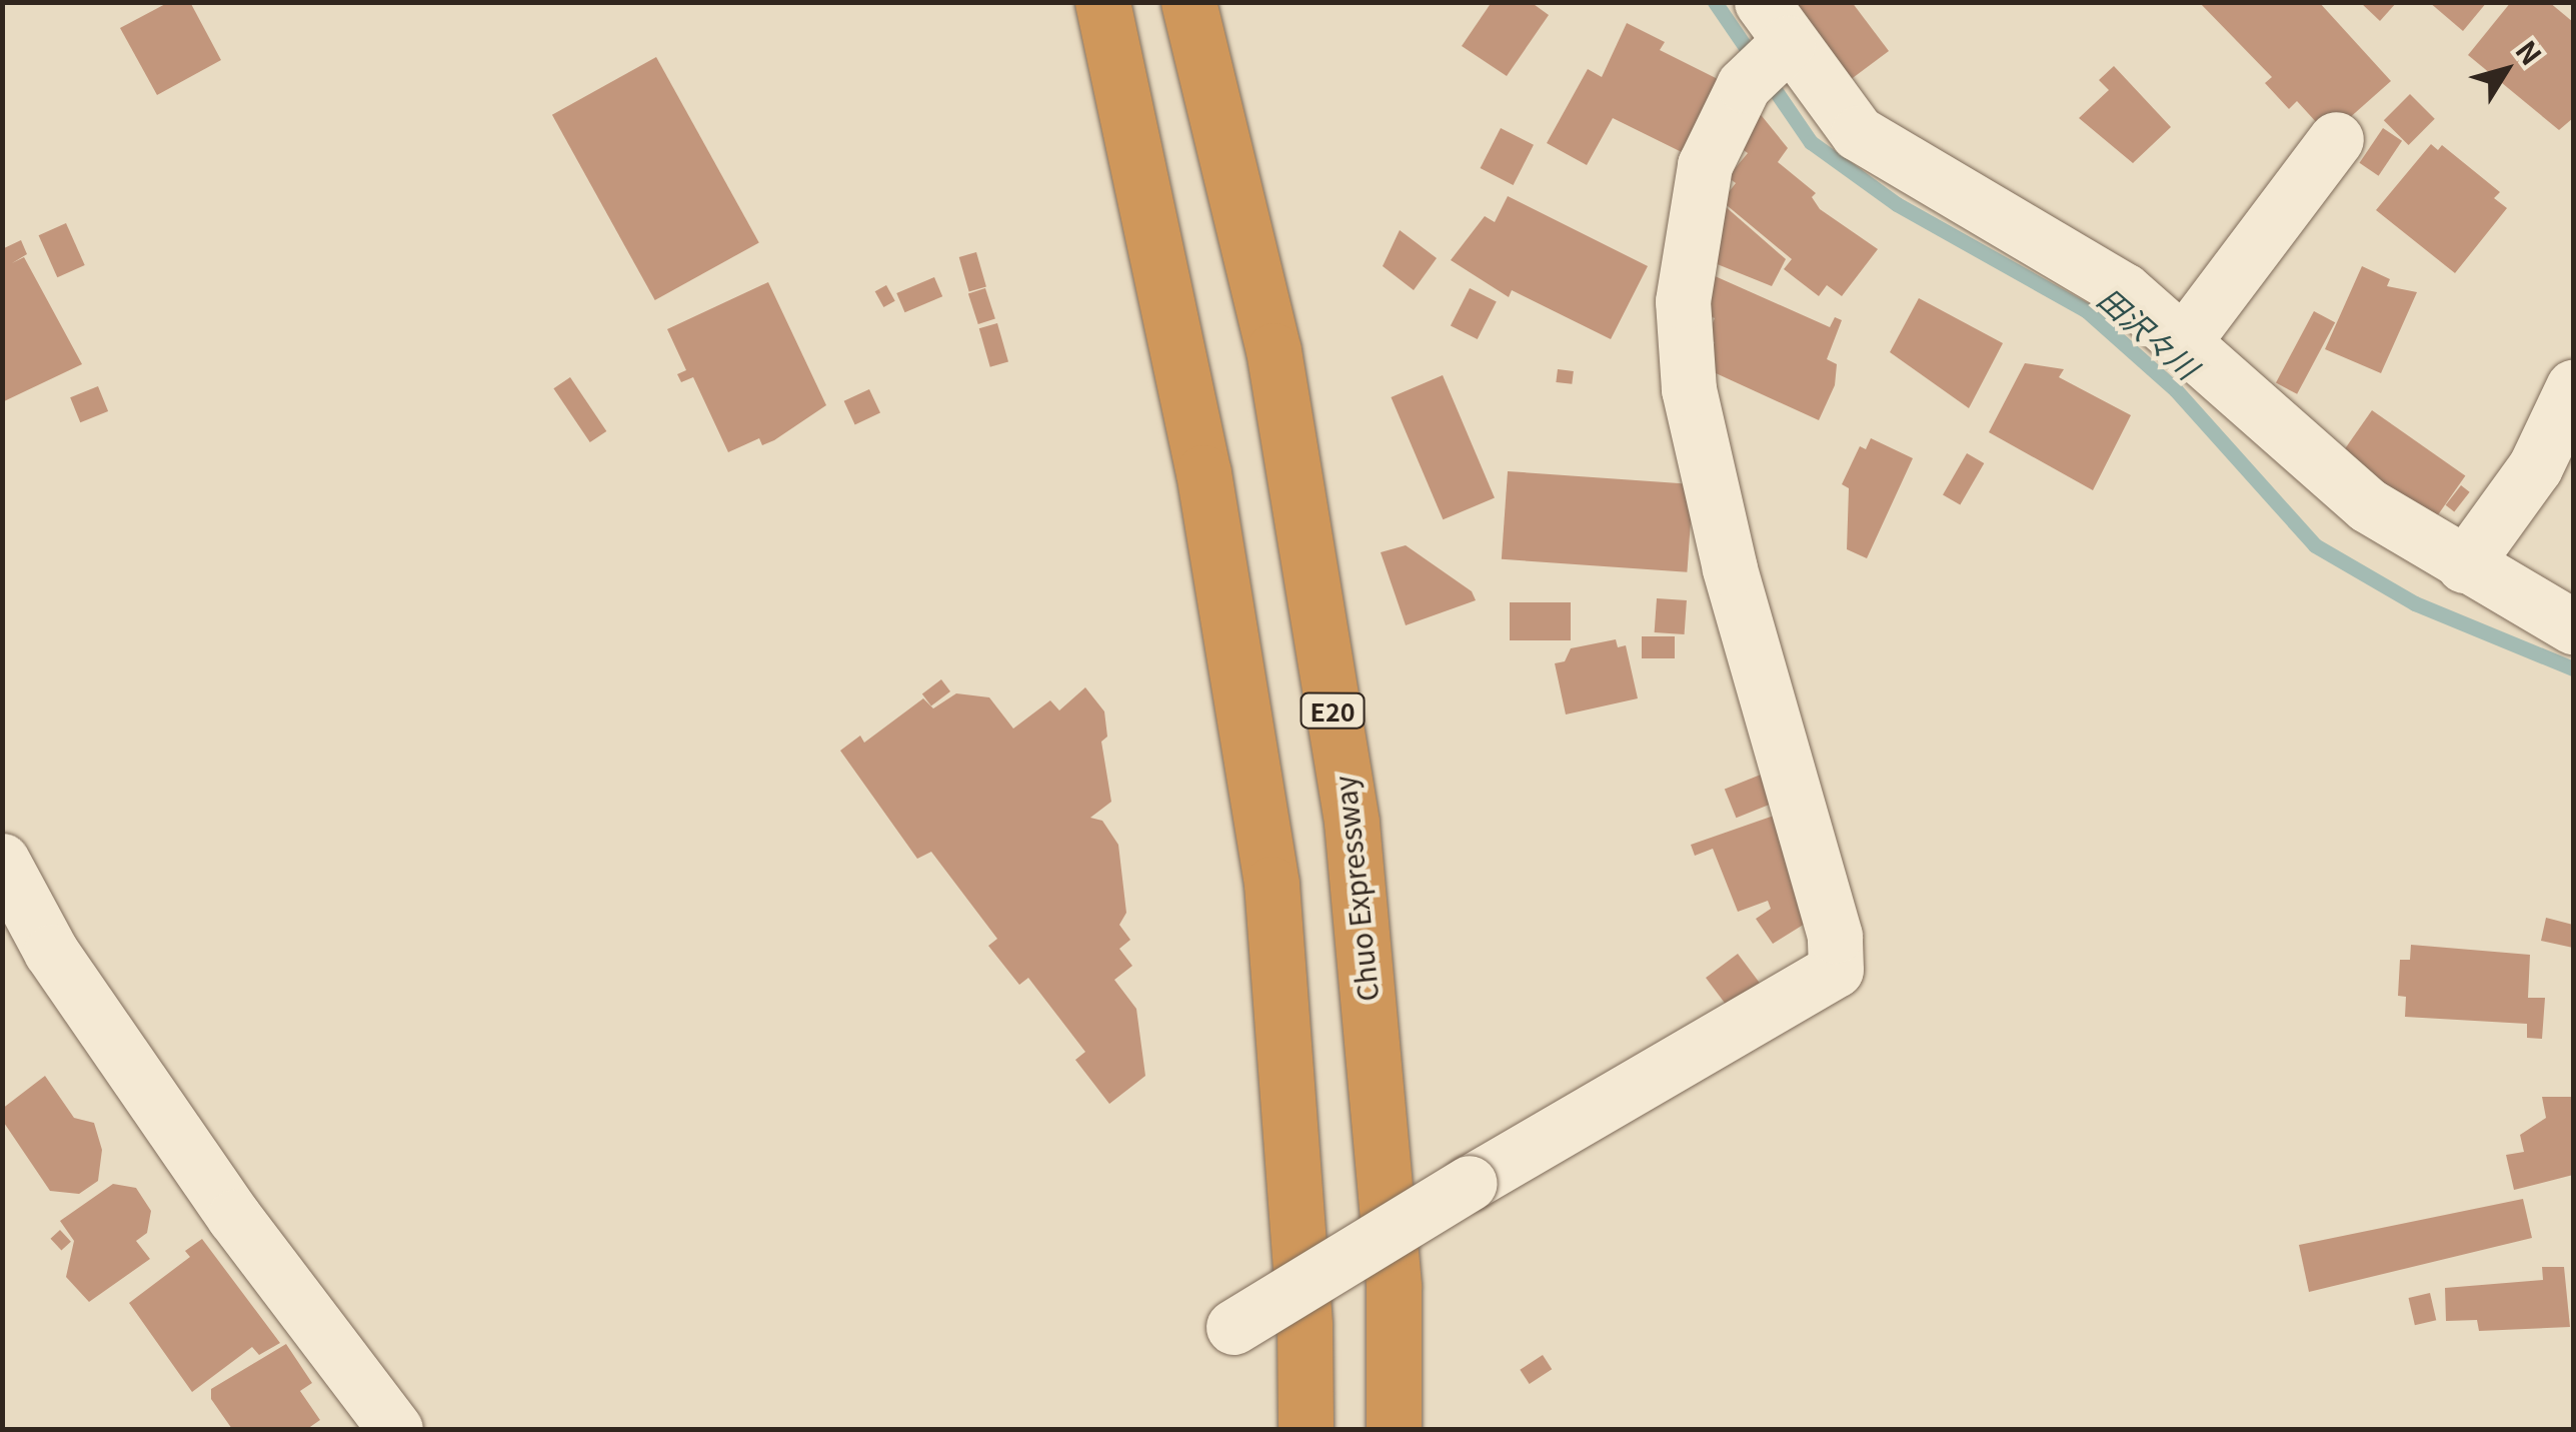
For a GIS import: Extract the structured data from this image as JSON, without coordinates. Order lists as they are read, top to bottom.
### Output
{
  "streets": {
    "highway": ["E20", "Chuo Expressway"]
  },
  "water": ["田沢々川"],
  "north": "top right"
}
